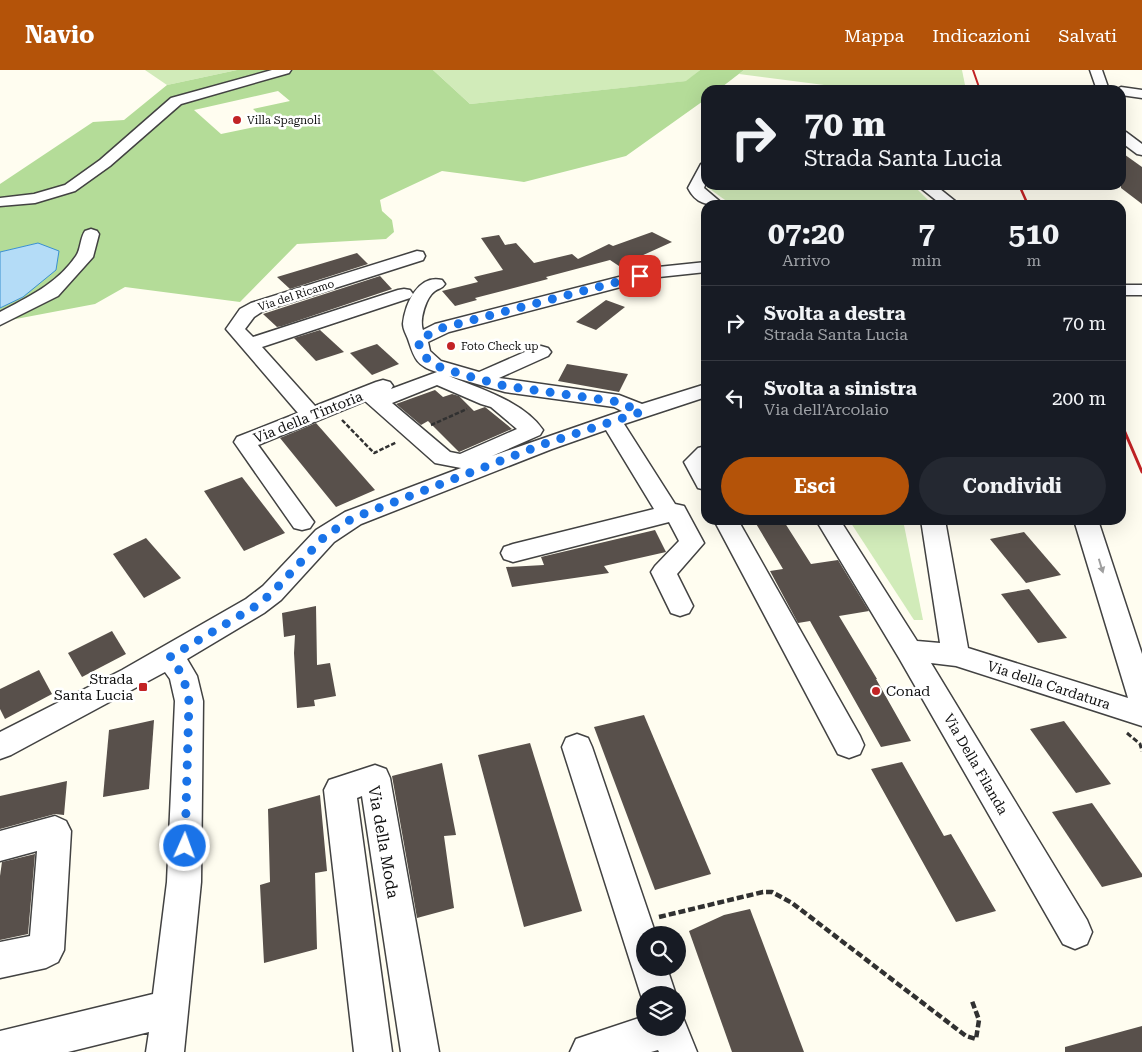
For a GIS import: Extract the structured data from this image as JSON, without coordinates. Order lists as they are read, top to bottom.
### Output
{
  "streets": {
    "street": [
      "Via del Ricamo",
      "Via della Tintoria",
      "Via della Cardatura",
      "Via Della Filanda",
      "Via della Moda"
    ]
  },
  "crossings": [
    ["Via del Ricamo", "Via della Tintoria"],
    ["Via della Cardatura", "Via Della Filanda"]
  ],
  "places": {
    "other": ["Villa Spagnoli", "Foto Check up", "Conad"],
    "transit": ["Strada Santa Lucia"]
  },
  "page": {
    "header": "Navio",
    "nav": ["Mappa", "Indicazioni", "Salvati"],
    "turn": ["70 m", "Strada Santa Lucia"],
    "eta": [
      "07:20",
      "Arrivo",
      "7",
      "min",
      "510",
      "m"
    ],
    "list": [
      {
        "name": "Svolta a destra",
        "note": "Strada Santa Lucia",
        "value": "70 m"
      },
      {
        "name": "Svolta a sinistra",
        "note": "Via dell'Arcolaio",
        "value": "200 m"
      }
    ],
    "buttons": ["Esci", "Condividi"]
  }
}
